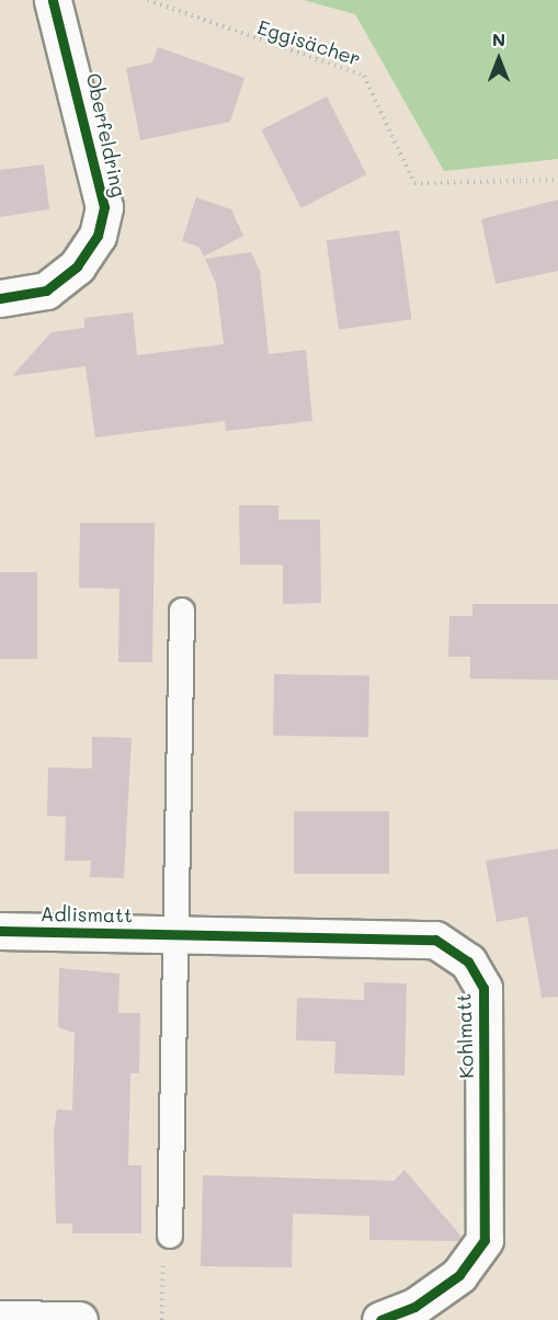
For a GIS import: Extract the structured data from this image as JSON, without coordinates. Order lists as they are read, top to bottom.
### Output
{
  "streets": {
    "street": ["Oberfeldring", "Adlismatt", "Kohlmatt"],
    "path": ["Eggisächer"]
  },
  "crossings": [
    ["Adlismatt", "Kohlmatt"]
  ],
  "north": "top"
}
